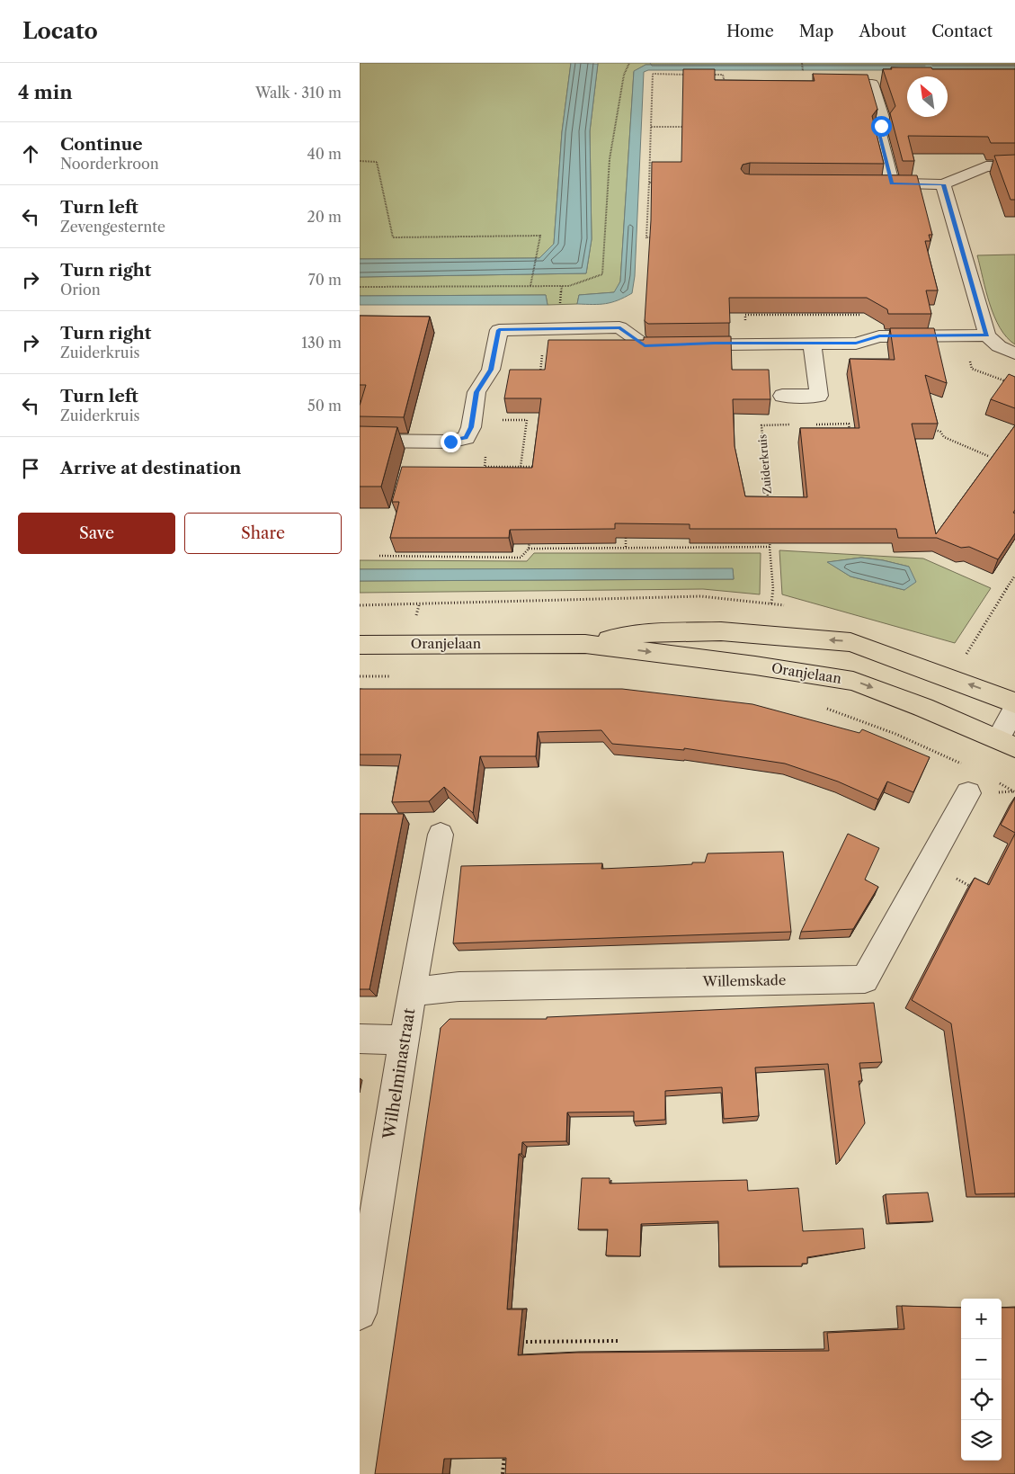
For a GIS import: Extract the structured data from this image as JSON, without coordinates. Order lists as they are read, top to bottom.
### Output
{
  "streets": {
    "main road": ["Oranjelaan"],
    "street": ["Willemskade", "Wilhelminastraat"],
    "path": ["Zuiderkruis"]
  },
  "crossings": [
    ["Willemskade", "Wilhelminastraat"]
  ],
  "north": "top left",
  "page": {
    "header": "Locato",
    "nav": [
      "Home",
      "Map",
      "About",
      "Contact"
    ],
    "heading": ["4 min", "Walk · 310 m"],
    "list": [
      ["Continue", "Noorderkroon", "40 m"],
      ["Turn left", "Zevengesternte", "20 m"],
      ["Turn right", "Orion", "70 m"],
      ["Turn right", "Zuiderkruis", "130 m"],
      ["Turn left", "Zuiderkruis", "50 m"],
      "Arrive at destination"
    ],
    "buttons": ["Save", "Share"],
    "map_buttons": ["+", "−"]
  }
}
